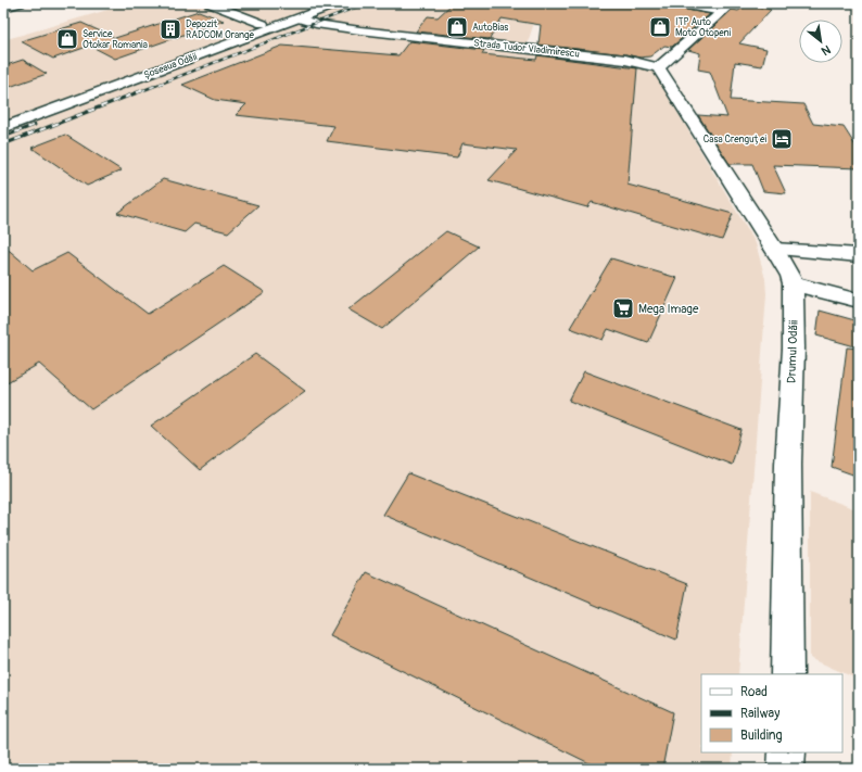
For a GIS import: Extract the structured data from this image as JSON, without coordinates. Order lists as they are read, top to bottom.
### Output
{
  "streets": {
    "street": ["Strada Tudor Vladimirescu", "Șoseaua Odăii", "Drumul Odăii"]
  },
  "crossings": [
    ["Strada Tudor Vladimirescu", "Șoseaua Odăii"],
    ["Strada Tudor Vladimirescu", "Drumul Odăii"]
  ],
  "places": {
    "shop": ["AutoBias", "ITP Auto Moto Otopeni", "Service Otokar Romania"],
    "building": ["Depozit RADCOM Orange"],
    "hotel": ["Casa Crenguței"],
    "supermarket": ["Mega Image"]
  },
  "legend": ["Road", "Railway", "Building"],
  "north": "bottom right"
}
